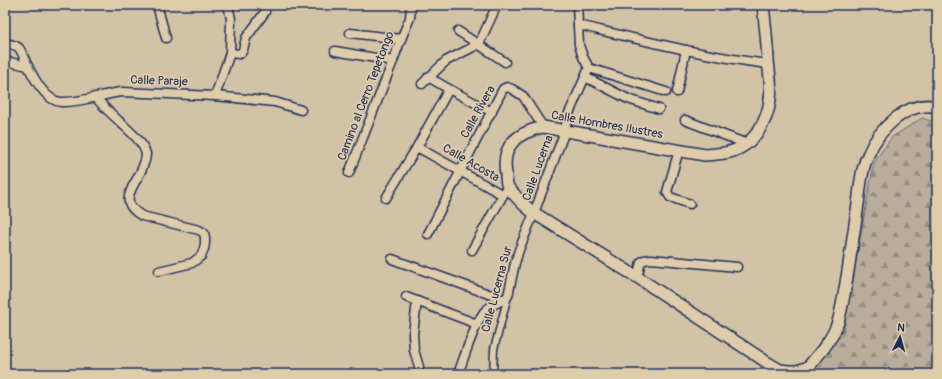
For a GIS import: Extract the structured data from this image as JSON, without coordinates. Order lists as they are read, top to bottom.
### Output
{
  "streets": {
    "main road": ["Calle Hombres Ilustres"],
    "street": [
      "Calle Paraje",
      "Camino al Cerro Tepetongo",
      "Calle Rivera",
      "Calle Acosta",
      "Calle Lucerna",
      "Calle Lucerna Sur"
    ]
  },
  "crossings": [
    ["Calle Rivera", "Calle Hombres Ilustres"],
    ["Calle Rivera", "Calle Acosta"],
    ["Calle Hombres Ilustres", "Calle Acosta"],
    ["Calle Hombres Ilustres", "Calle Lucerna"],
    ["Calle Hombres Ilustres", "Calle Lucerna Sur"],
    ["Calle Lucerna", "Calle Lucerna Sur"]
  ],
  "north": "top"
}
